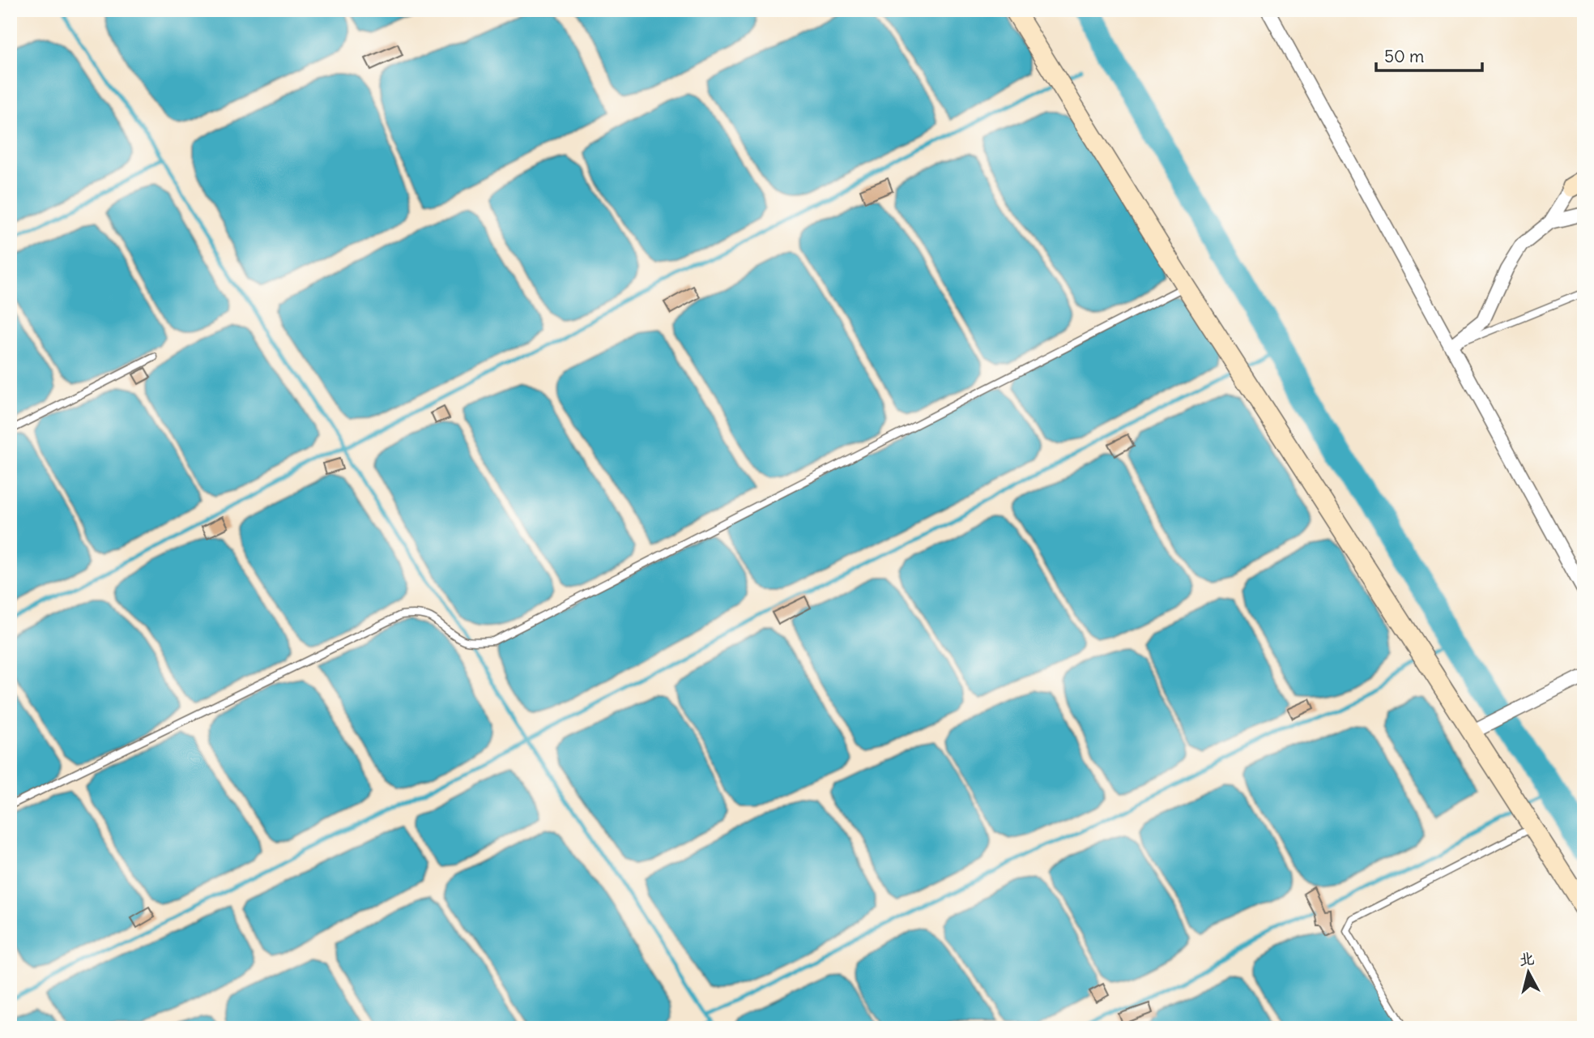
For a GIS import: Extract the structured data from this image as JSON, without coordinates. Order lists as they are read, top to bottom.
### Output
{
  "scale_bar": "50 m",
  "north": "top"
}
